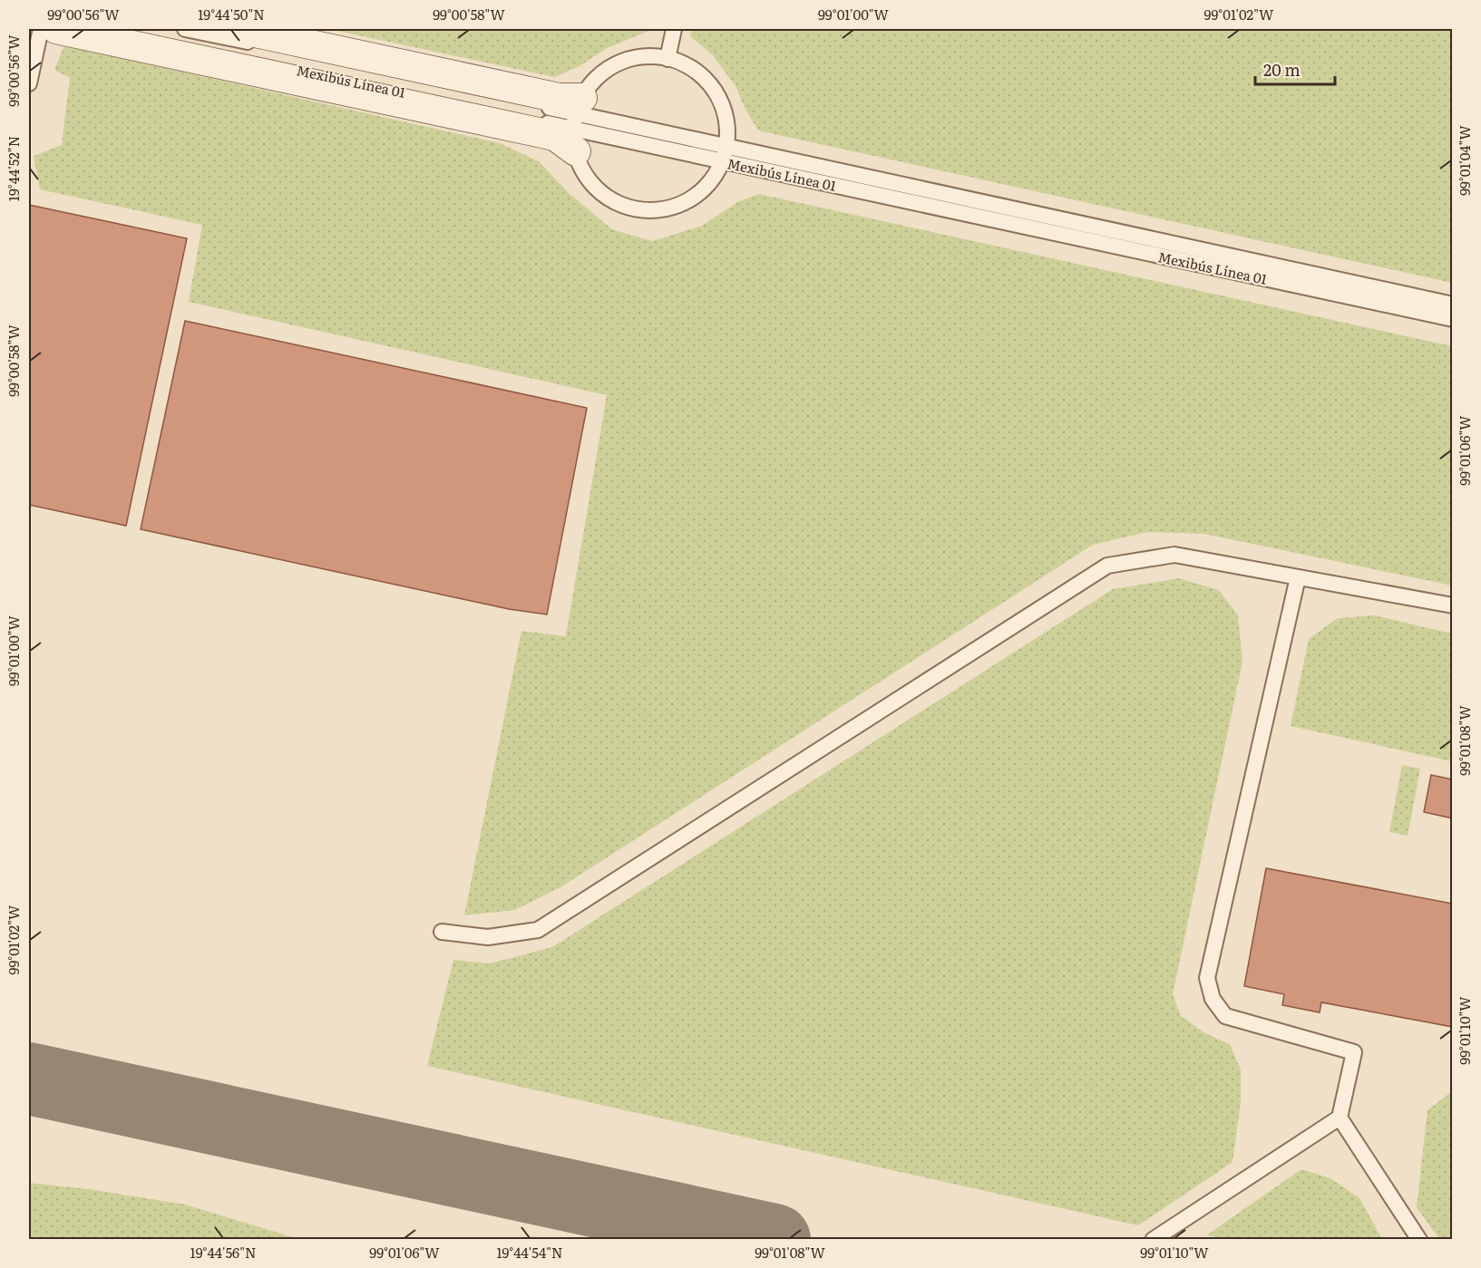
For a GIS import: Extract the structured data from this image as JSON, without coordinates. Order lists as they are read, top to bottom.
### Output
{
  "streets": {
    "lane": ["Mexibús Línea 01"]
  },
  "scale_bar": "20 m",
  "coordinates": [
    "99°00'56\"W",
    "19°44'50\"N",
    "99°00'58\"W",
    "99°01'00\"W",
    "99°01'02\"W",
    "99°01'04\"W",
    "19°44'52\"N",
    "99°01'06\"W",
    "99°01'08\"W",
    "99°01'10\"W",
    "19°44'56\"N",
    "19°44'54\"N"
  ]
}
